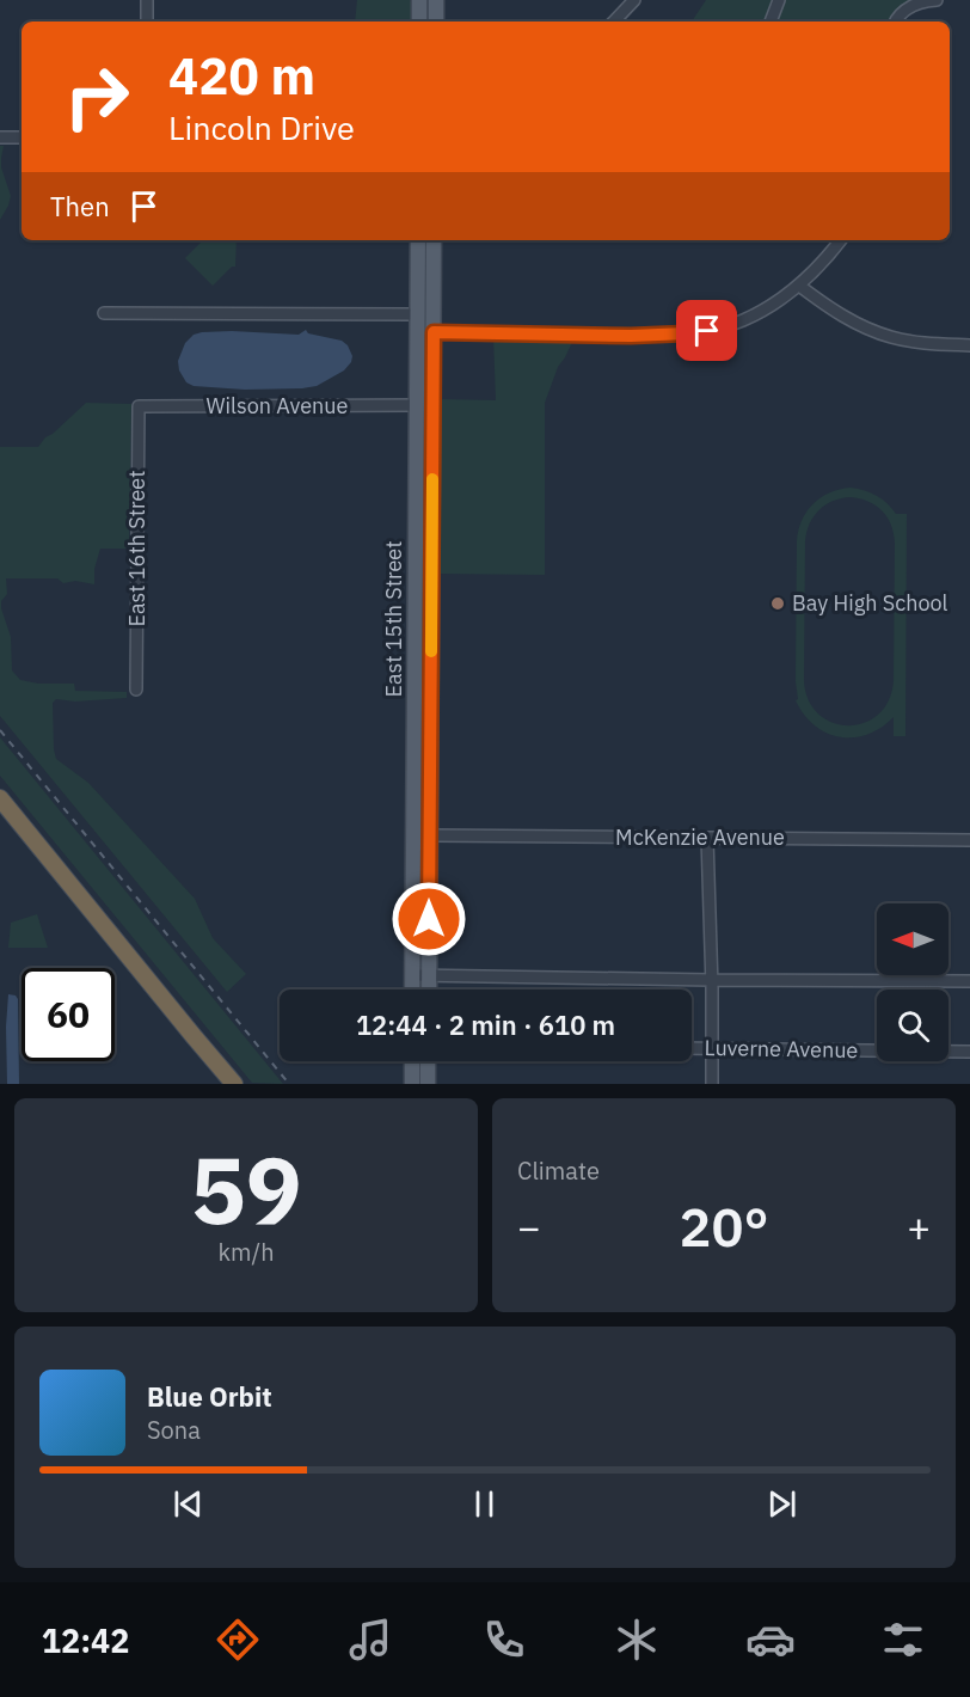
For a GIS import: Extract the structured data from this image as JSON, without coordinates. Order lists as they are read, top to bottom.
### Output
{
  "streets": {
    "main road": ["East 15th Street"],
    "street": [
      "Wilson Avenue",
      "East 16th Street",
      "McKenzie Avenue",
      "Luverne Avenue"
    ]
  },
  "crossings": [
    ["Wilson Avenue", "East 16th Street"],
    ["Wilson Avenue", "East 15th Street"],
    ["East 15th Street", "McKenzie Avenue"]
  ],
  "places": ["Bay High School"],
  "north": "left",
  "page": {
    "turn": ["420 m", "Lincoln Drive"],
    "then": "Then",
    "limit": "60",
    "trip": "12:44 · 2 min · 610 m",
    "tile": [
      ["59", "km/h"],
      "Climate"
    ],
    "heat": ["−", "20°", "+"],
    "song": ["Blue Orbit", "Sona"],
    "tabs": "12:42"
  }
}
